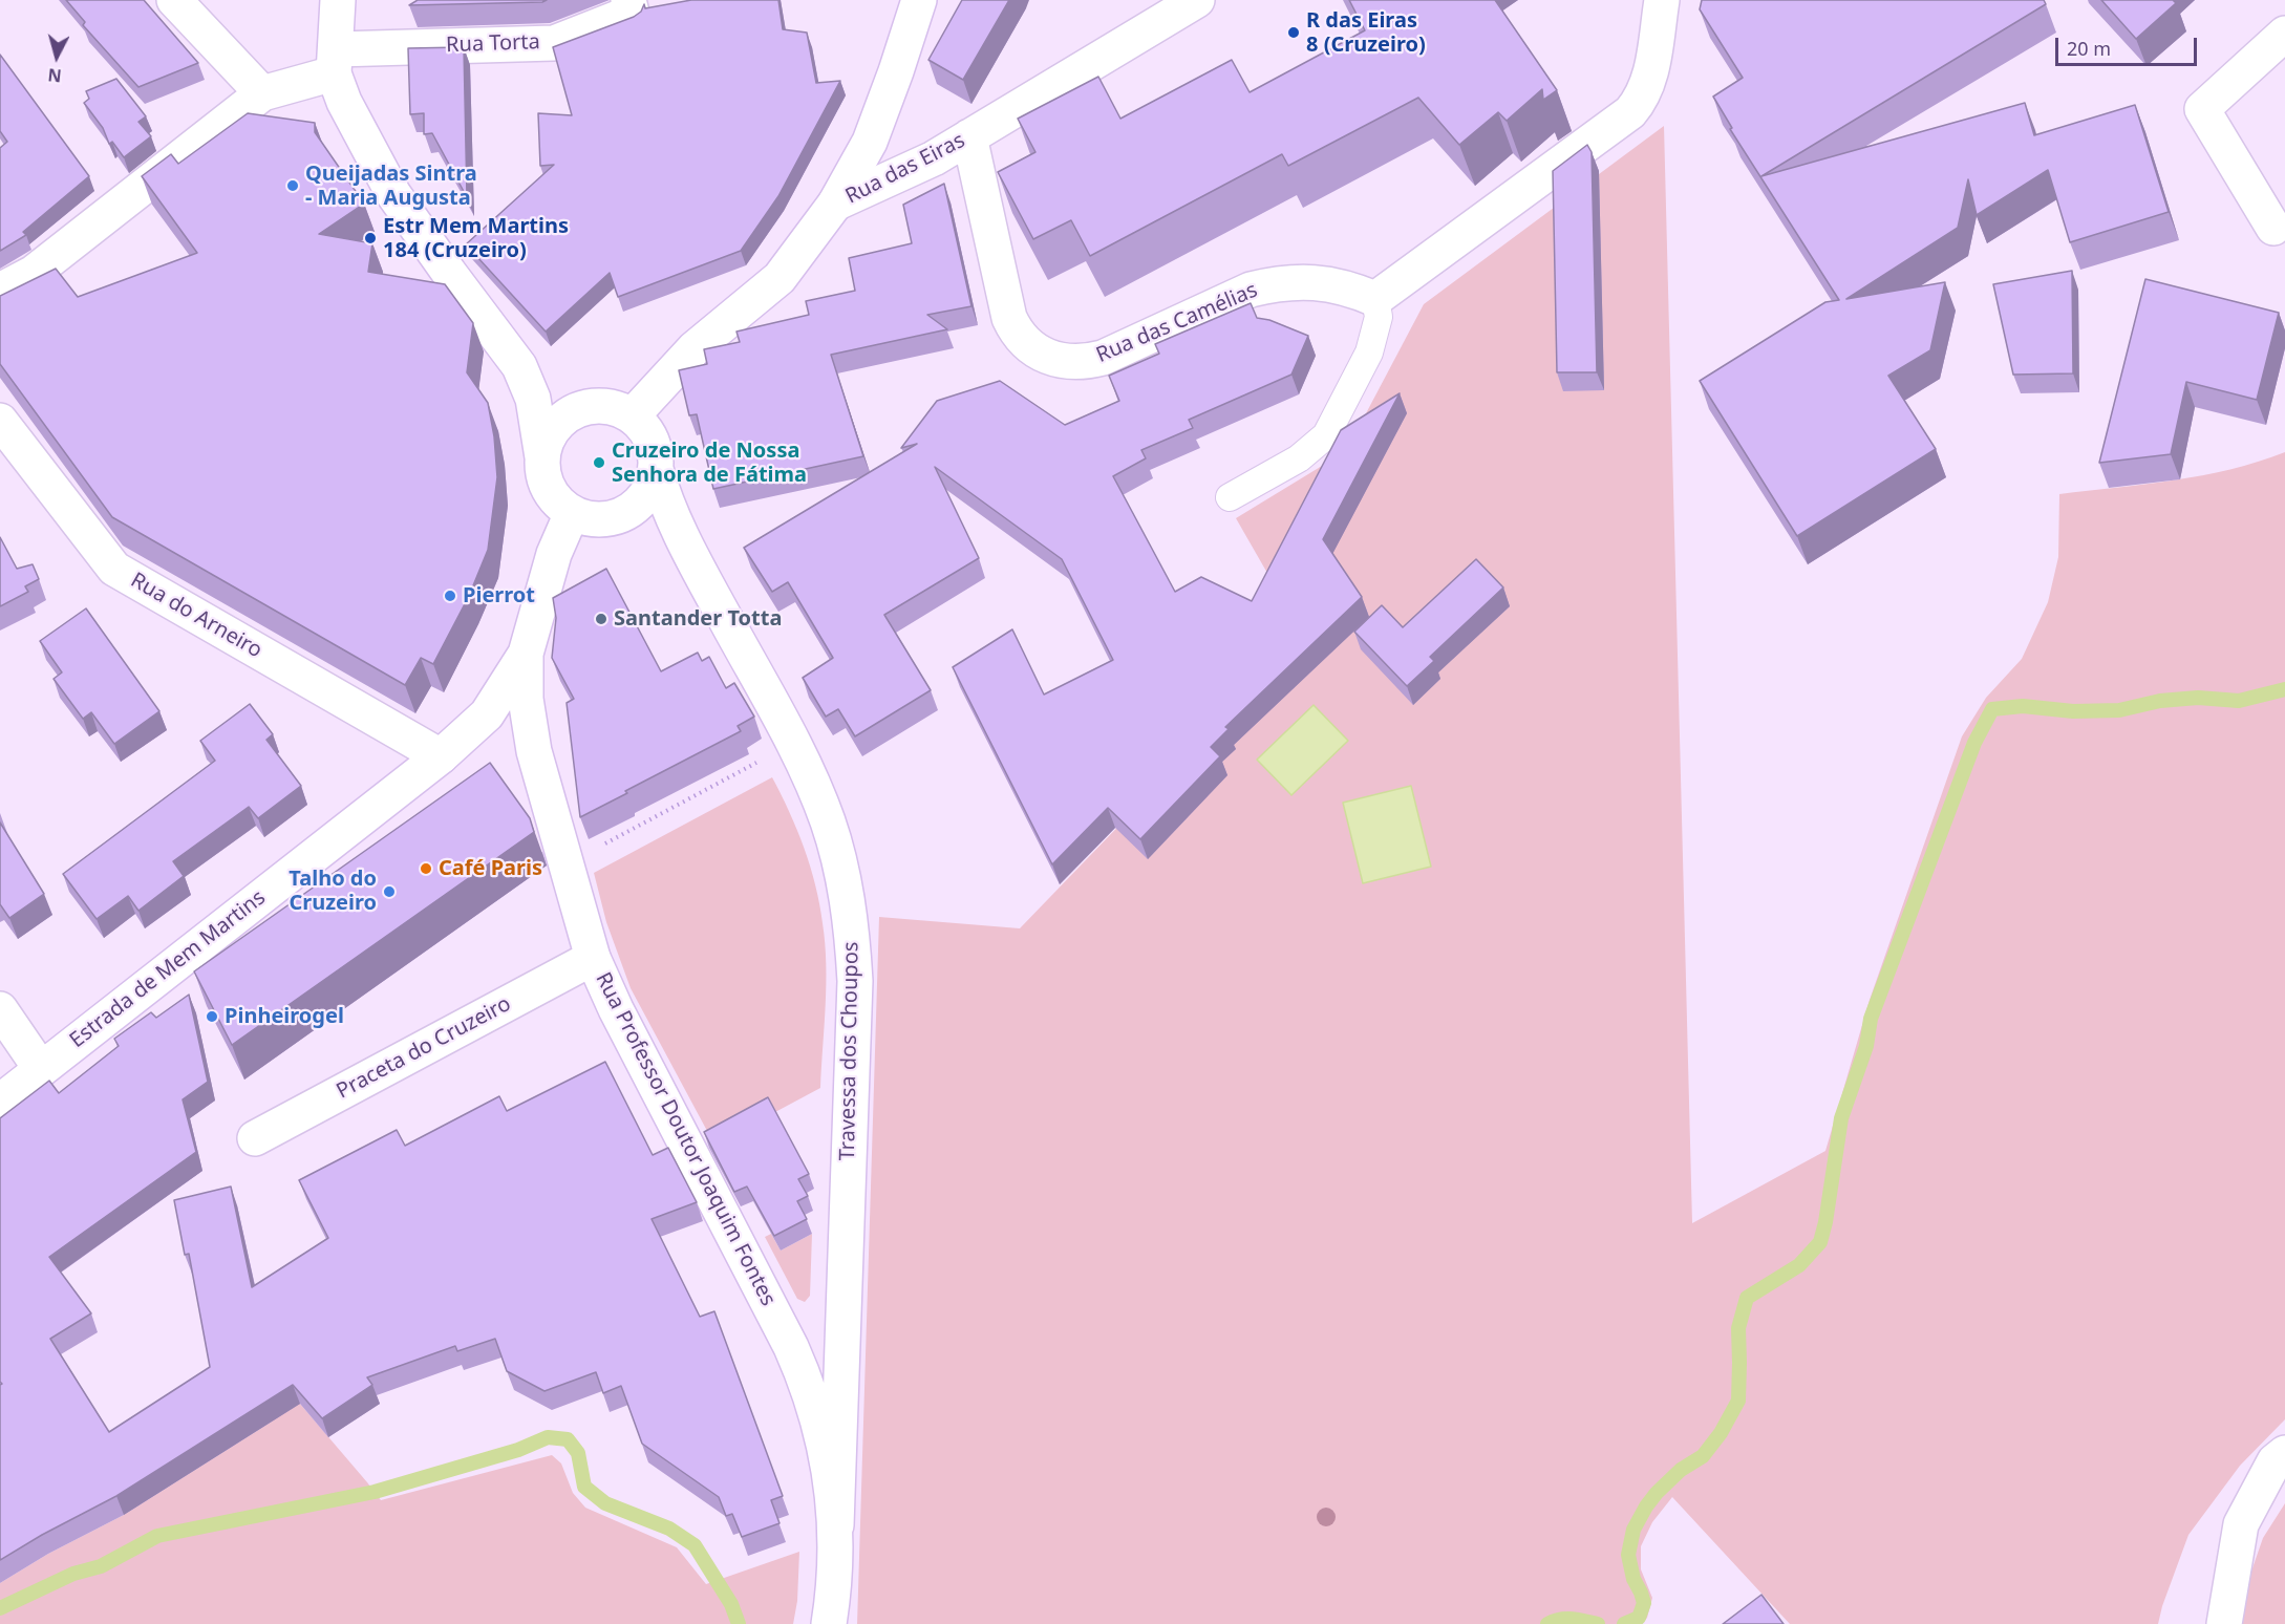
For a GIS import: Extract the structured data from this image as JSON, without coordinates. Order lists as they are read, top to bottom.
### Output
{
  "streets": {
    "street": [
      "Rua Torta",
      "Rua das Eiras",
      "Rua das Camélias",
      "Rua do Arneiro",
      "Estrada de Mem Martins",
      "Praceta do Cruzeiro",
      "Travessa dos Choupos",
      "Rua Professor Doutor Joaquim Fontes"
    ]
  },
  "crossings": [
    ["Rua das Eiras", "Rua das Camélias"],
    ["Rua das Eiras", "Estrada de Mem Martins"],
    ["Rua das Eiras", "Travessa dos Choupos"],
    ["Rua do Arneiro", "Estrada de Mem Martins"],
    ["Estrada de Mem Martins", "Travessa dos Choupos"],
    ["Estrada de Mem Martins", "Rua Professor Doutor Joaquim Fontes"],
    ["Praceta do Cruzeiro", "Rua Professor Doutor Joaquim Fontes"],
    ["Travessa dos Choupos", "Rua Professor Doutor Joaquim Fontes"]
  ],
  "places": [
    "R das Eiras 8 (Cruzeiro)",
    "Queijadas Sintra - Maria Augusta",
    "Estr Mem Martins 184 (Cruzeiro)",
    "Cruzeiro de Nossa Senhora de Fátima",
    "Pierrot",
    "Santander Totta",
    "Café Paris",
    "Talho do Cruzeiro",
    "Pinheirogel"
  ],
  "scale_bar": "20 m",
  "north": "bottom"
}
